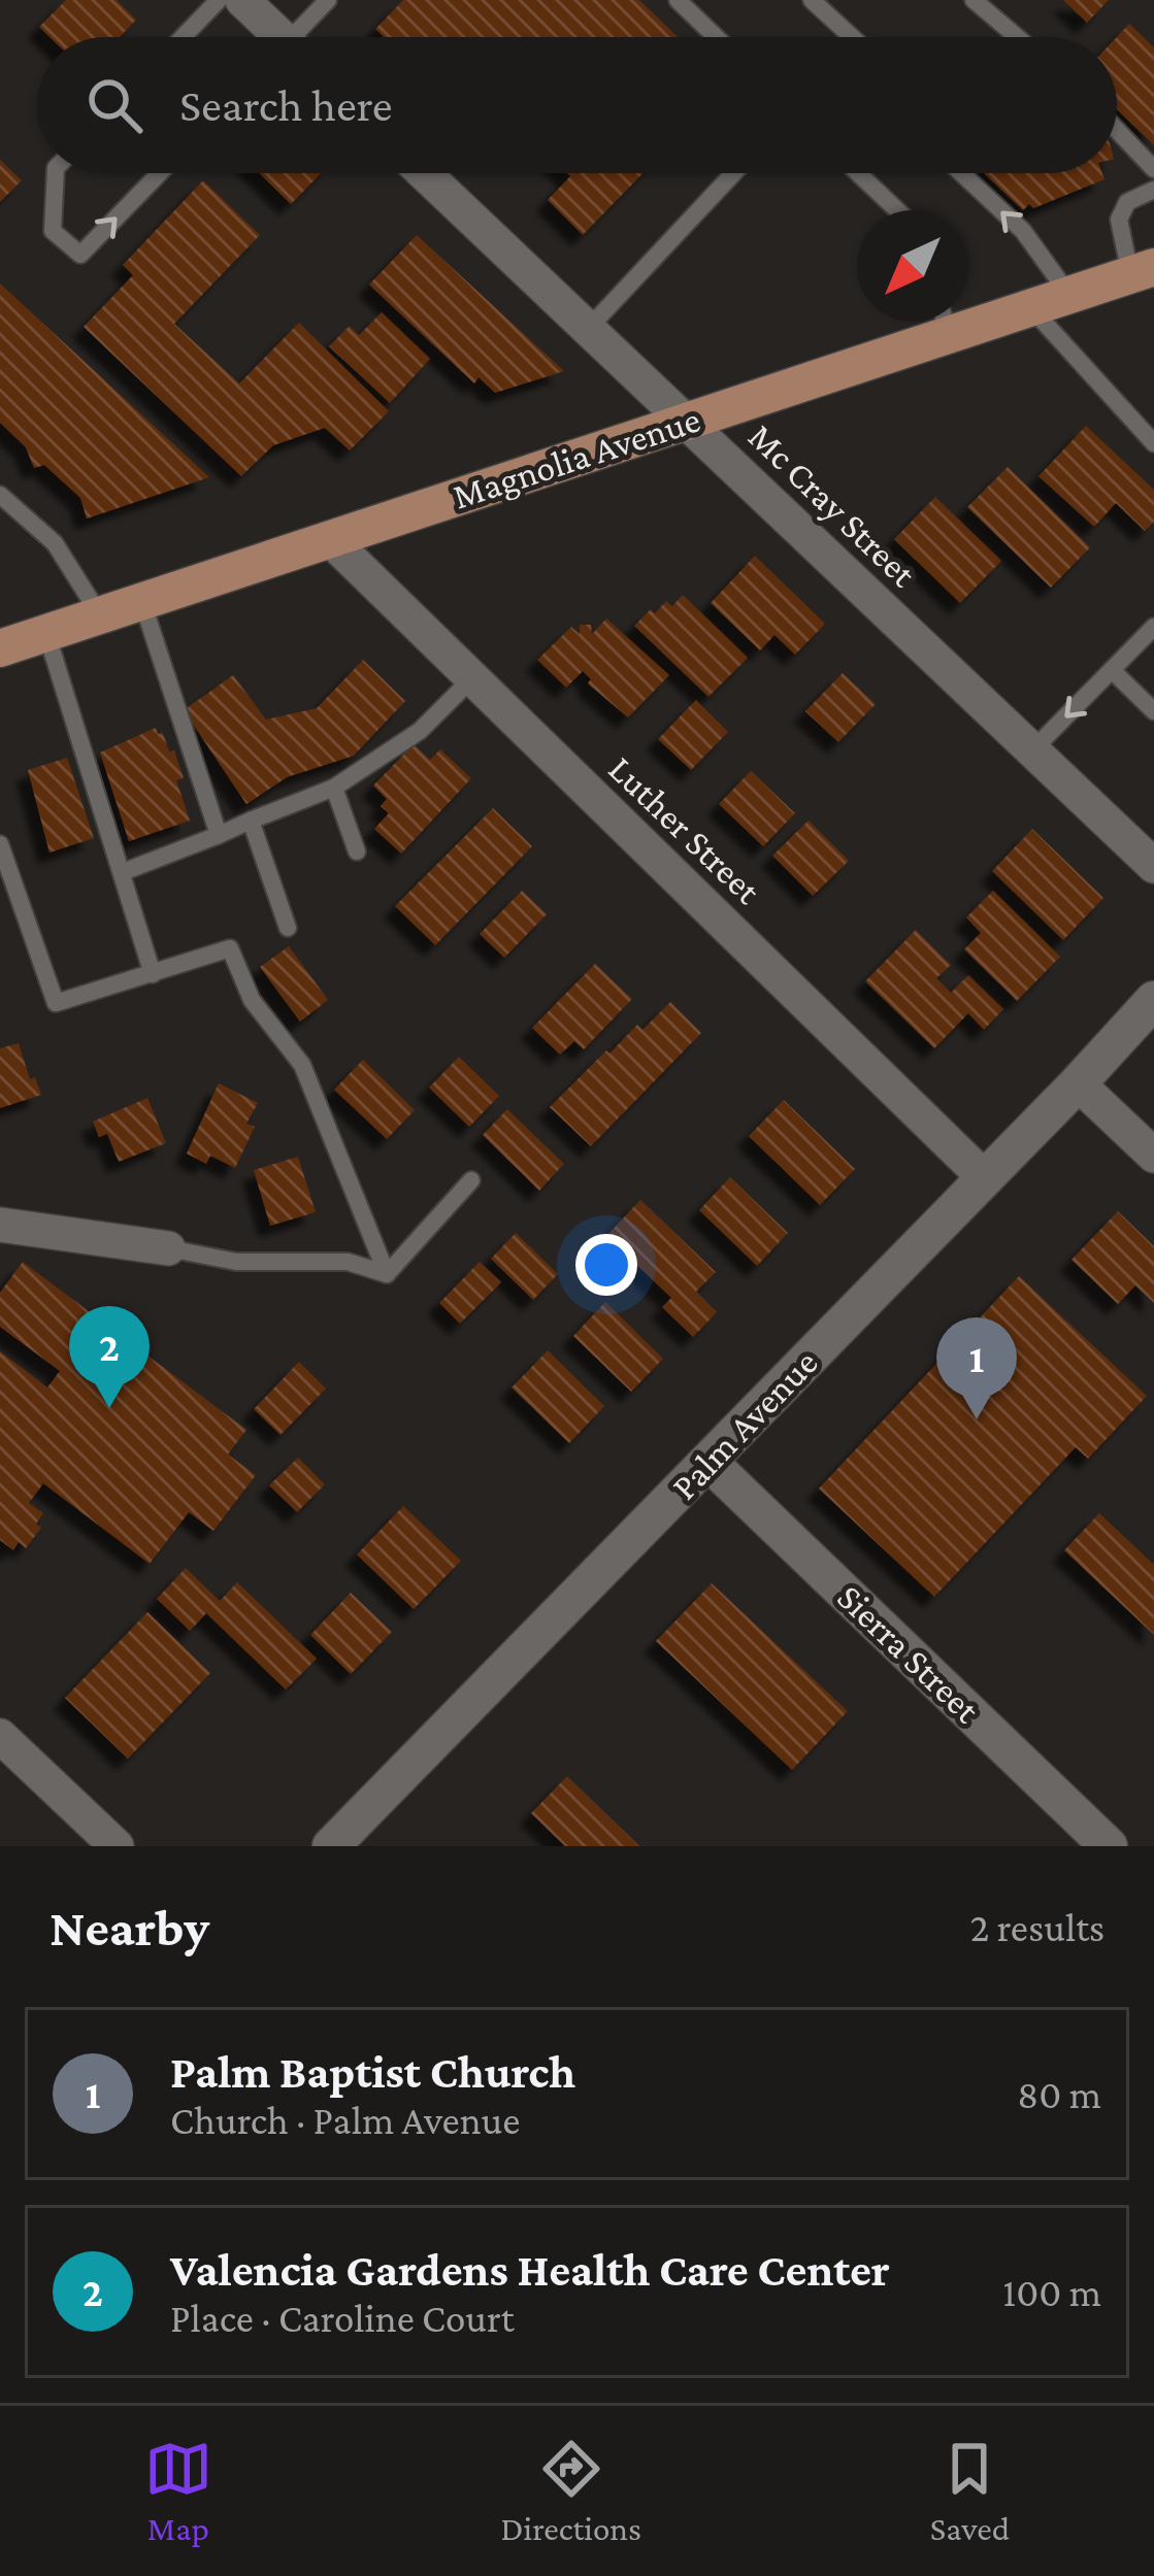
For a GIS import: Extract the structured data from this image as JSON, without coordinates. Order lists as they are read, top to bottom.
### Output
{
  "streets": {
    "main road": ["Magnolia Avenue"],
    "street": [
      "Mc Cray Street",
      "Luther Street",
      "Palm Avenue",
      "Sierra Street"
    ]
  },
  "crossings": [
    ["Magnolia Avenue", "Mc Cray Street"],
    ["Magnolia Avenue", "Luther Street"],
    ["Luther Street", "Palm Avenue"],
    ["Palm Avenue", "Sierra Street"]
  ],
  "north": "bottom left",
  "page": {
    "search": "Search here",
    "pins": ["2", "1"],
    "heading": ["Nearby", "2 results"],
    "list": [
      {
        "mark": "1",
        "name": "Palm Baptist Church",
        "note": "Church · Palm Avenue",
        "value": "80 m"
      },
      {
        "mark": "2",
        "name": "Valencia Gardens Health Care Center",
        "note": "Place · Caroline Court",
        "value": "100 m"
      }
    ],
    "nav": ["Map", "Directions", "Saved"]
  }
}
